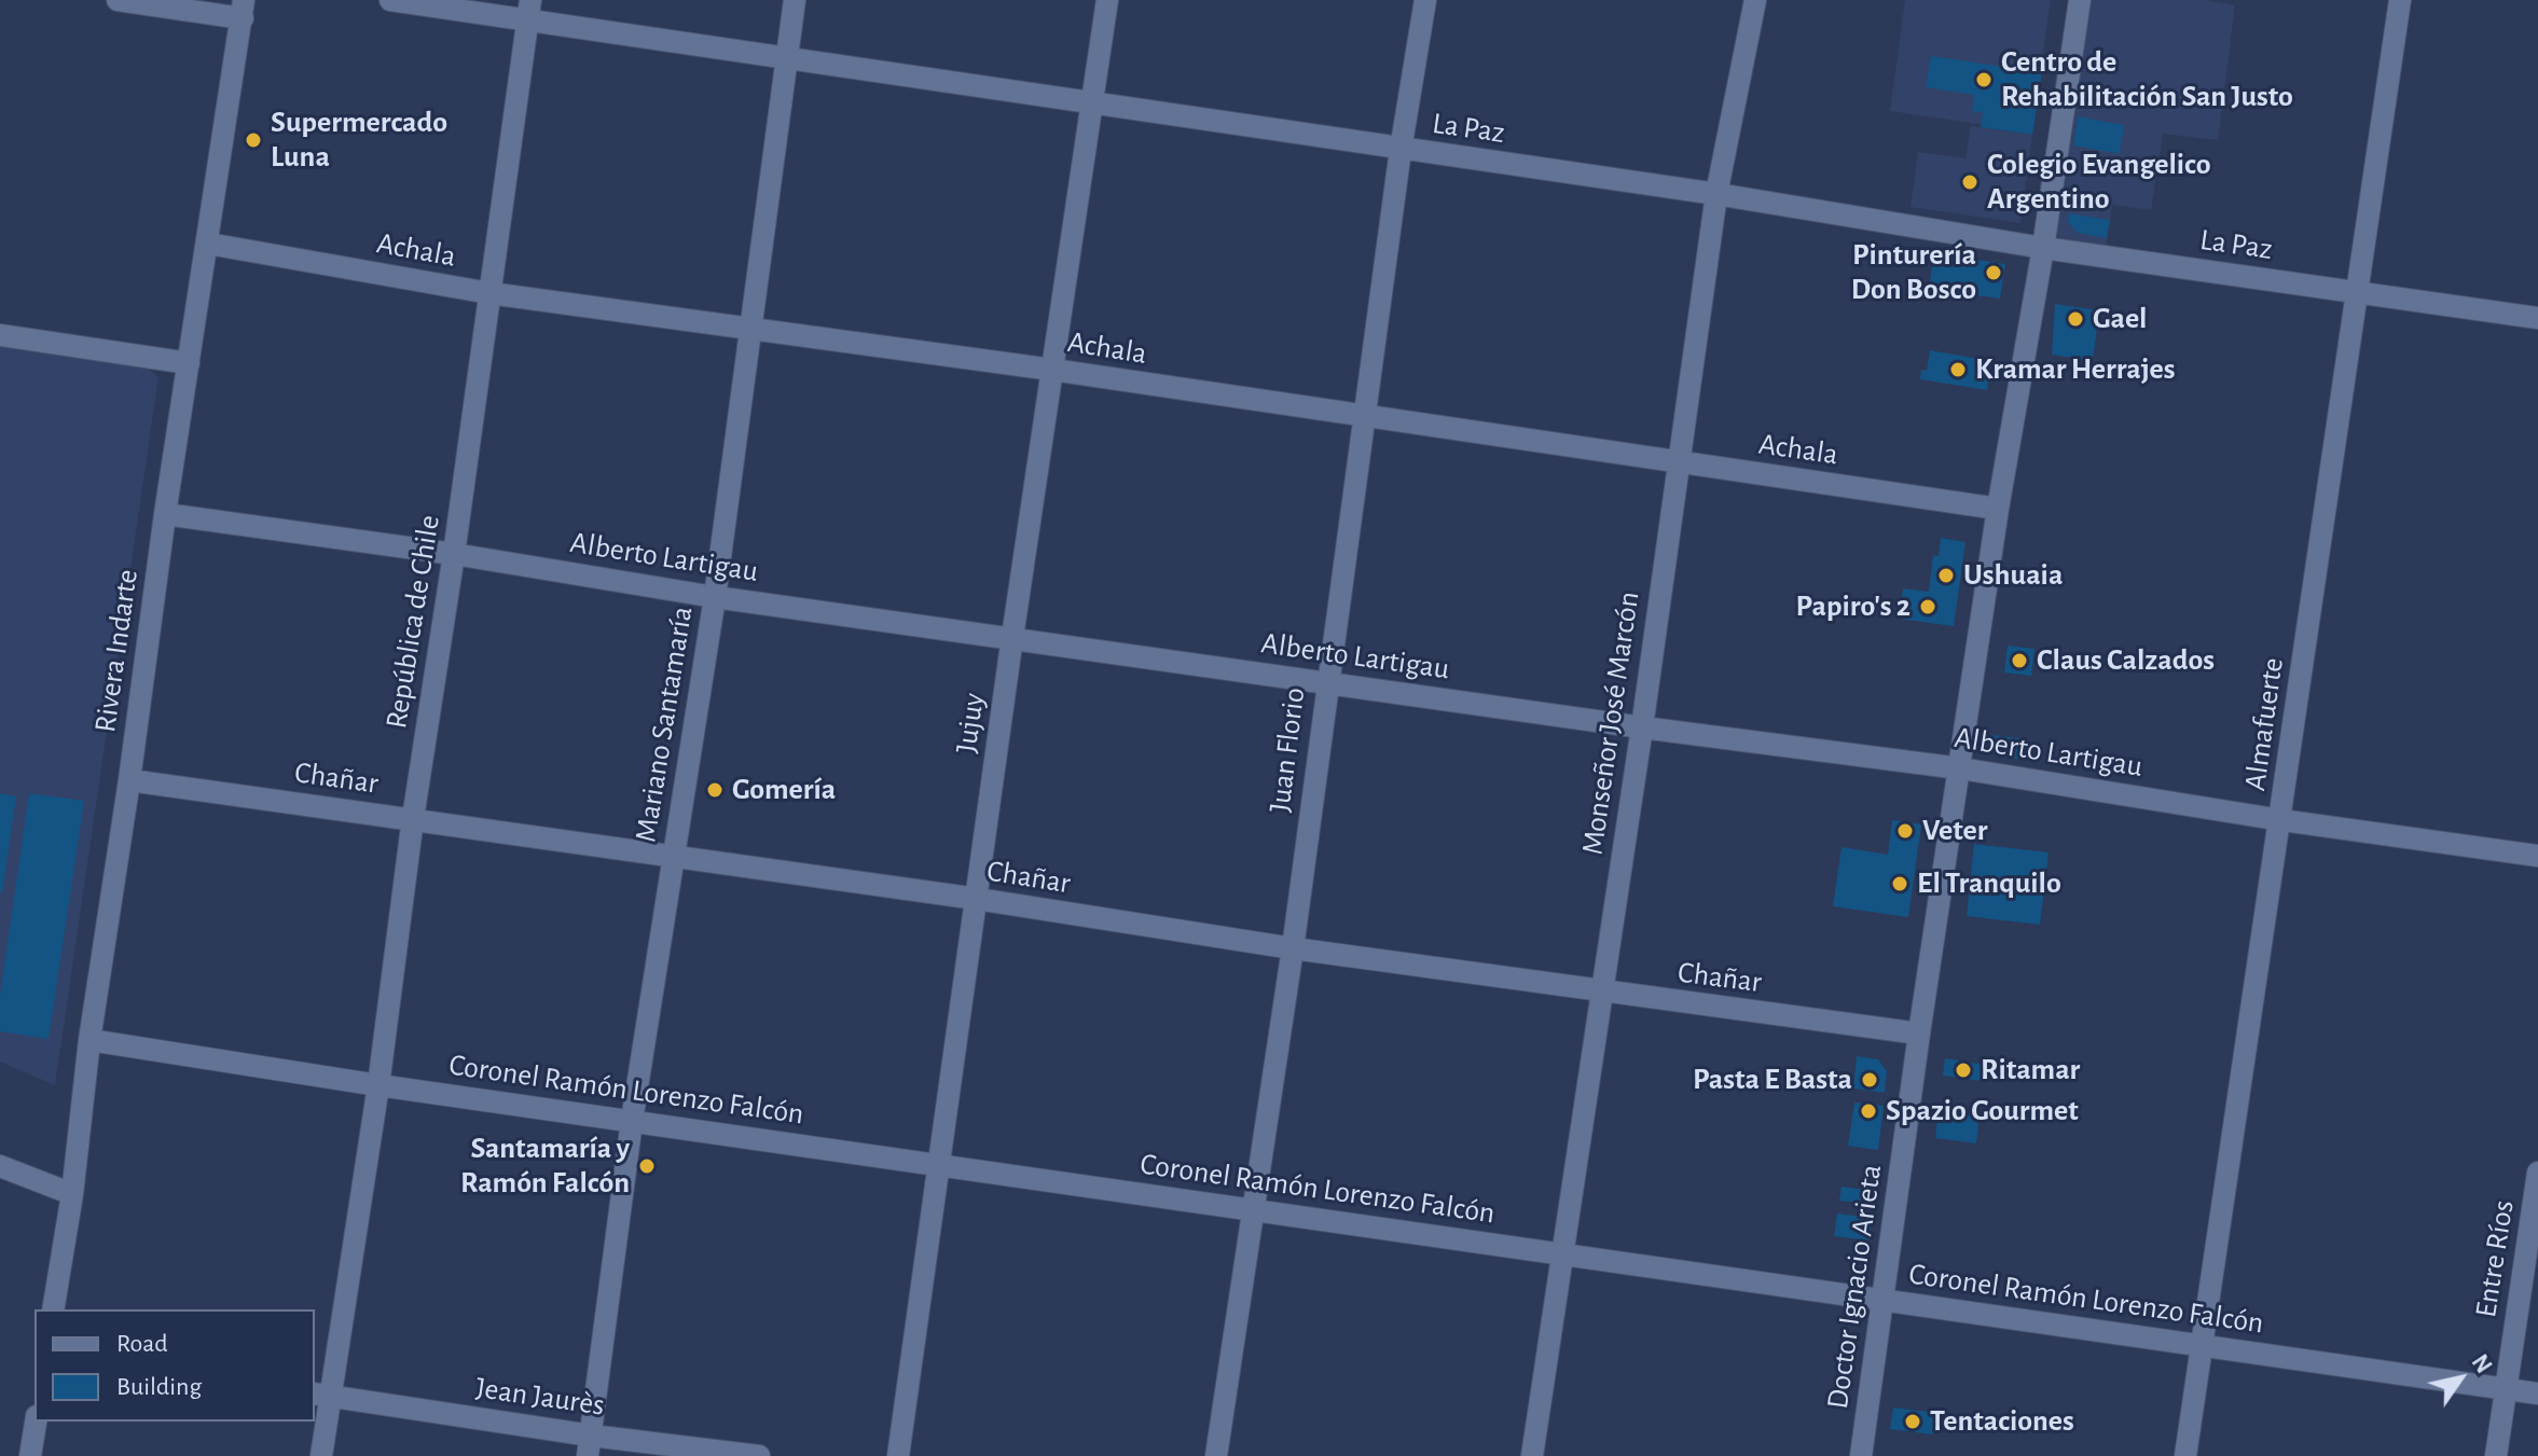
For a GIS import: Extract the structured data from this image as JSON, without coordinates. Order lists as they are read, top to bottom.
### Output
{
  "streets": {
    "street": [
      "La Paz",
      "Achala",
      "Alberto Lartigau",
      "República de Chile",
      "Rivera Indarte",
      "Jujuy",
      "Monseñor José Marcón",
      "Mariano Santamaría",
      "Almafuerte",
      "Juan Florio",
      "Chañar",
      "Coronel Ramón Lorenzo Falcón",
      "Entre Ríos",
      "Doctor Ignacio Arieta",
      "Jean Jaurès"
    ]
  },
  "crossings": [
    ["La Paz", "República de Chile"],
    ["La Paz", "Jujuy"],
    ["La Paz", "Monseñor José Marcón"],
    ["La Paz", "Mariano Santamaría"],
    ["La Paz", "Almafuerte"],
    ["La Paz", "Juan Florio"],
    ["La Paz", "Doctor Ignacio Arieta"],
    ["Achala", "República de Chile"],
    ["Achala", "Rivera Indarte"],
    ["Achala", "Jujuy"],
    ["Achala", "Monseñor José Marcón"],
    ["Achala", "Mariano Santamaría"],
    ["Achala", "Juan Florio"],
    ["Achala", "Doctor Ignacio Arieta"],
    ["Alberto Lartigau", "República de Chile"],
    ["Alberto Lartigau", "Rivera Indarte"],
    ["Alberto Lartigau", "Jujuy"],
    ["Alberto Lartigau", "Monseñor José Marcón"],
    ["Alberto Lartigau", "Mariano Santamaría"],
    ["Alberto Lartigau", "Almafuerte"],
    ["Alberto Lartigau", "Juan Florio"],
    ["Alberto Lartigau", "Doctor Ignacio Arieta"],
    ["República de Chile", "Chañar"],
    ["República de Chile", "Coronel Ramón Lorenzo Falcón"],
    ["República de Chile", "Jean Jaurès"],
    ["Rivera Indarte", "Chañar"],
    ["Rivera Indarte", "Coronel Ramón Lorenzo Falcón"],
    ["Jujuy", "Chañar"],
    ["Jujuy", "Coronel Ramón Lorenzo Falcón"],
    ["Monseñor José Marcón", "Chañar"],
    ["Monseñor José Marcón", "Coronel Ramón Lorenzo Falcón"],
    ["Mariano Santamaría", "Chañar"],
    ["Mariano Santamaría", "Coronel Ramón Lorenzo Falcón"],
    ["Mariano Santamaría", "Jean Jaurès"],
    ["Almafuerte", "Coronel Ramón Lorenzo Falcón"],
    ["Juan Florio", "Chañar"],
    ["Juan Florio", "Coronel Ramón Lorenzo Falcón"],
    ["Chañar", "Doctor Ignacio Arieta"],
    ["Coronel Ramón Lorenzo Falcón", "Entre Ríos"],
    ["Coronel Ramón Lorenzo Falcón", "Doctor Ignacio Arieta"]
  ],
  "places": [
    "Centro de Rehabilitación San Justo",
    "Supermercado Luna",
    "Colegio Evangelico Argentino",
    "Pinturería Don Bosco",
    "Gael",
    "Kramar Herrajes",
    "Ushuaia",
    "Papiro's 2",
    "Claus Calzados",
    "Gomería",
    "Veter",
    "El Tranquilo",
    "Ritamar",
    "Pasta E Basta",
    "Spazio Gourmet",
    "Santamaría y Ramón Falcón",
    "Tentaciones"
  ],
  "legend": ["Road", "Building"],
  "north": "top right"
}
